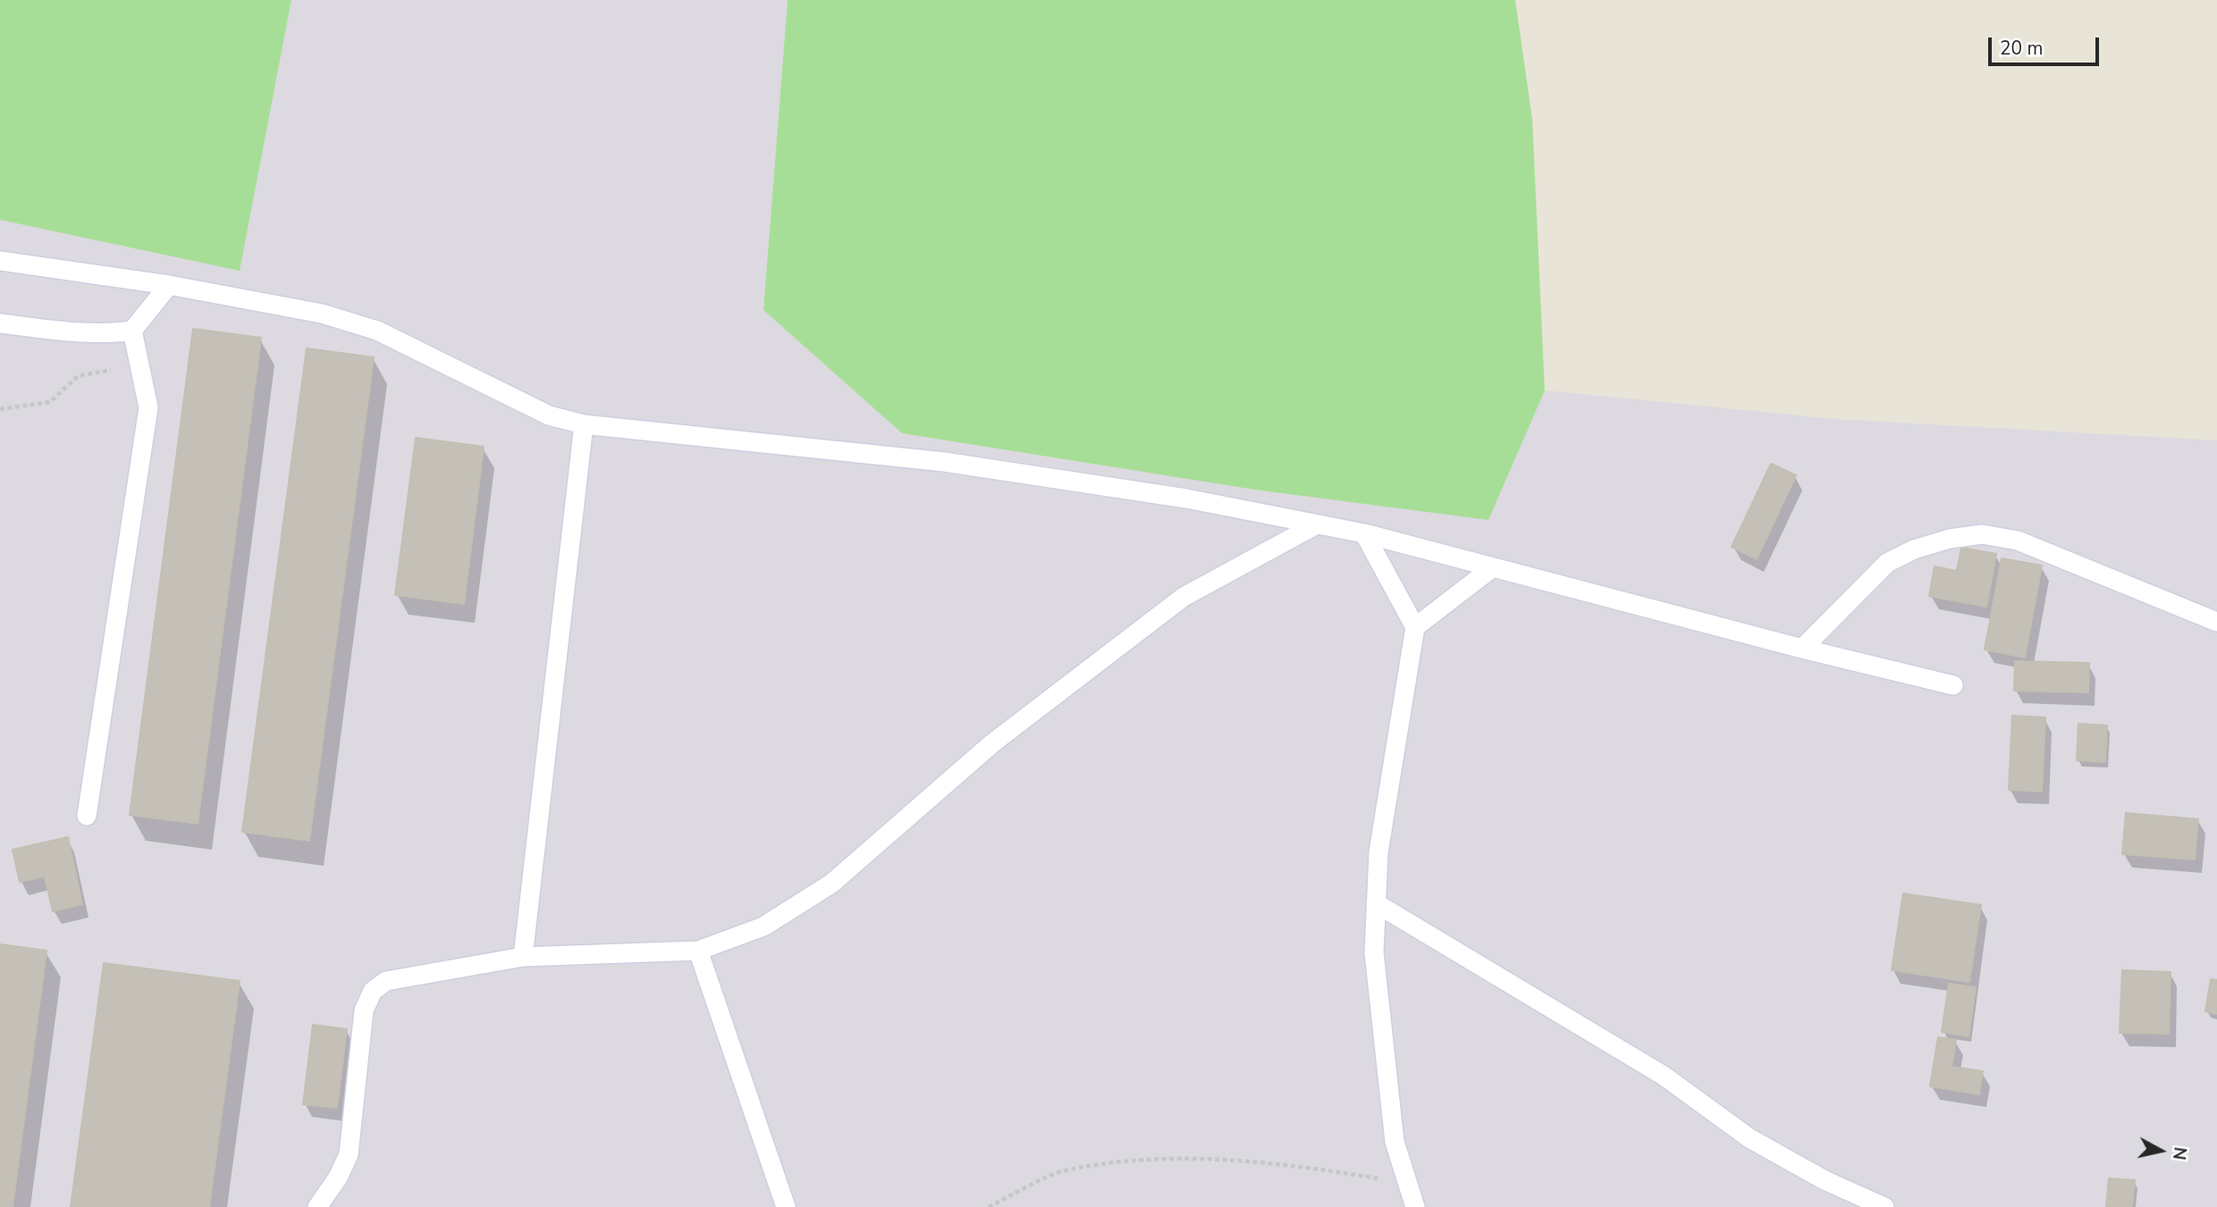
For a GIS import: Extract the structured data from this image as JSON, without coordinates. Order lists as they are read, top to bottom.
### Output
{
  "scale_bar": "20 m",
  "north": "right"
}
